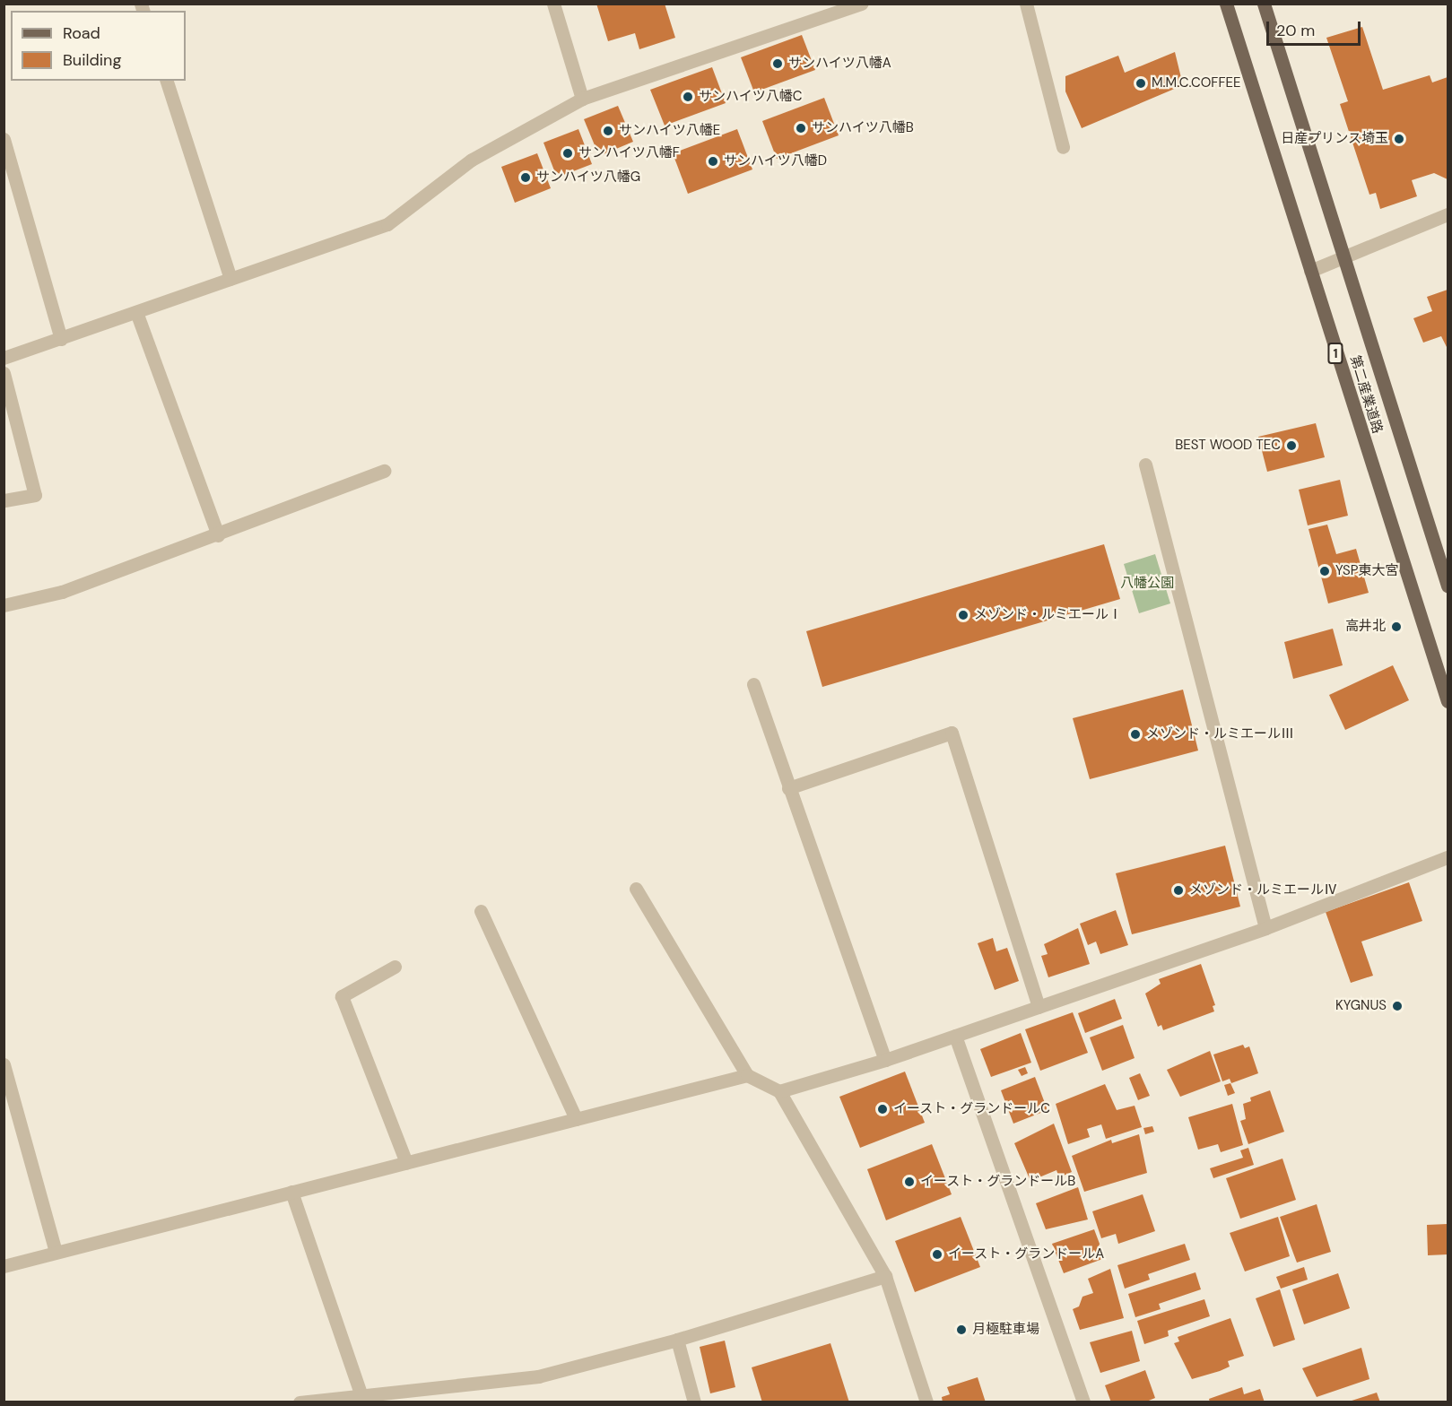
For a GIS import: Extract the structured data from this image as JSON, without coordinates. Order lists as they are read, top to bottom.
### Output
{
  "streets": {
    "main road": ["1", "第二産業道路"]
  },
  "parks": ["八幡公園"],
  "places": [
    "サンハイツ八幡A",
    "M.M.C.COFFEE",
    "サンハイツ八幡C",
    "サンハイツ八幡B",
    "サンハイツ八幡E",
    "日産プリンス埼玉",
    "サンハイツ八幡F",
    "サンハイツ八幡D",
    "サンハイツ八幡G",
    "BEST WOOD TEC",
    "YSP東大宮",
    "メゾンド・ルミエールⅠ",
    "高井北",
    "メゾンド・ルミエールⅢ",
    "メゾンド・ルミエールⅣ",
    "KYGNUS",
    "イースト・グランドールC",
    "イースト・グランドールB",
    "イースト・グランドールA",
    "月極駐車場"
  ],
  "legend": ["Road", "Building"],
  "scale_bar": "20 m"
}
